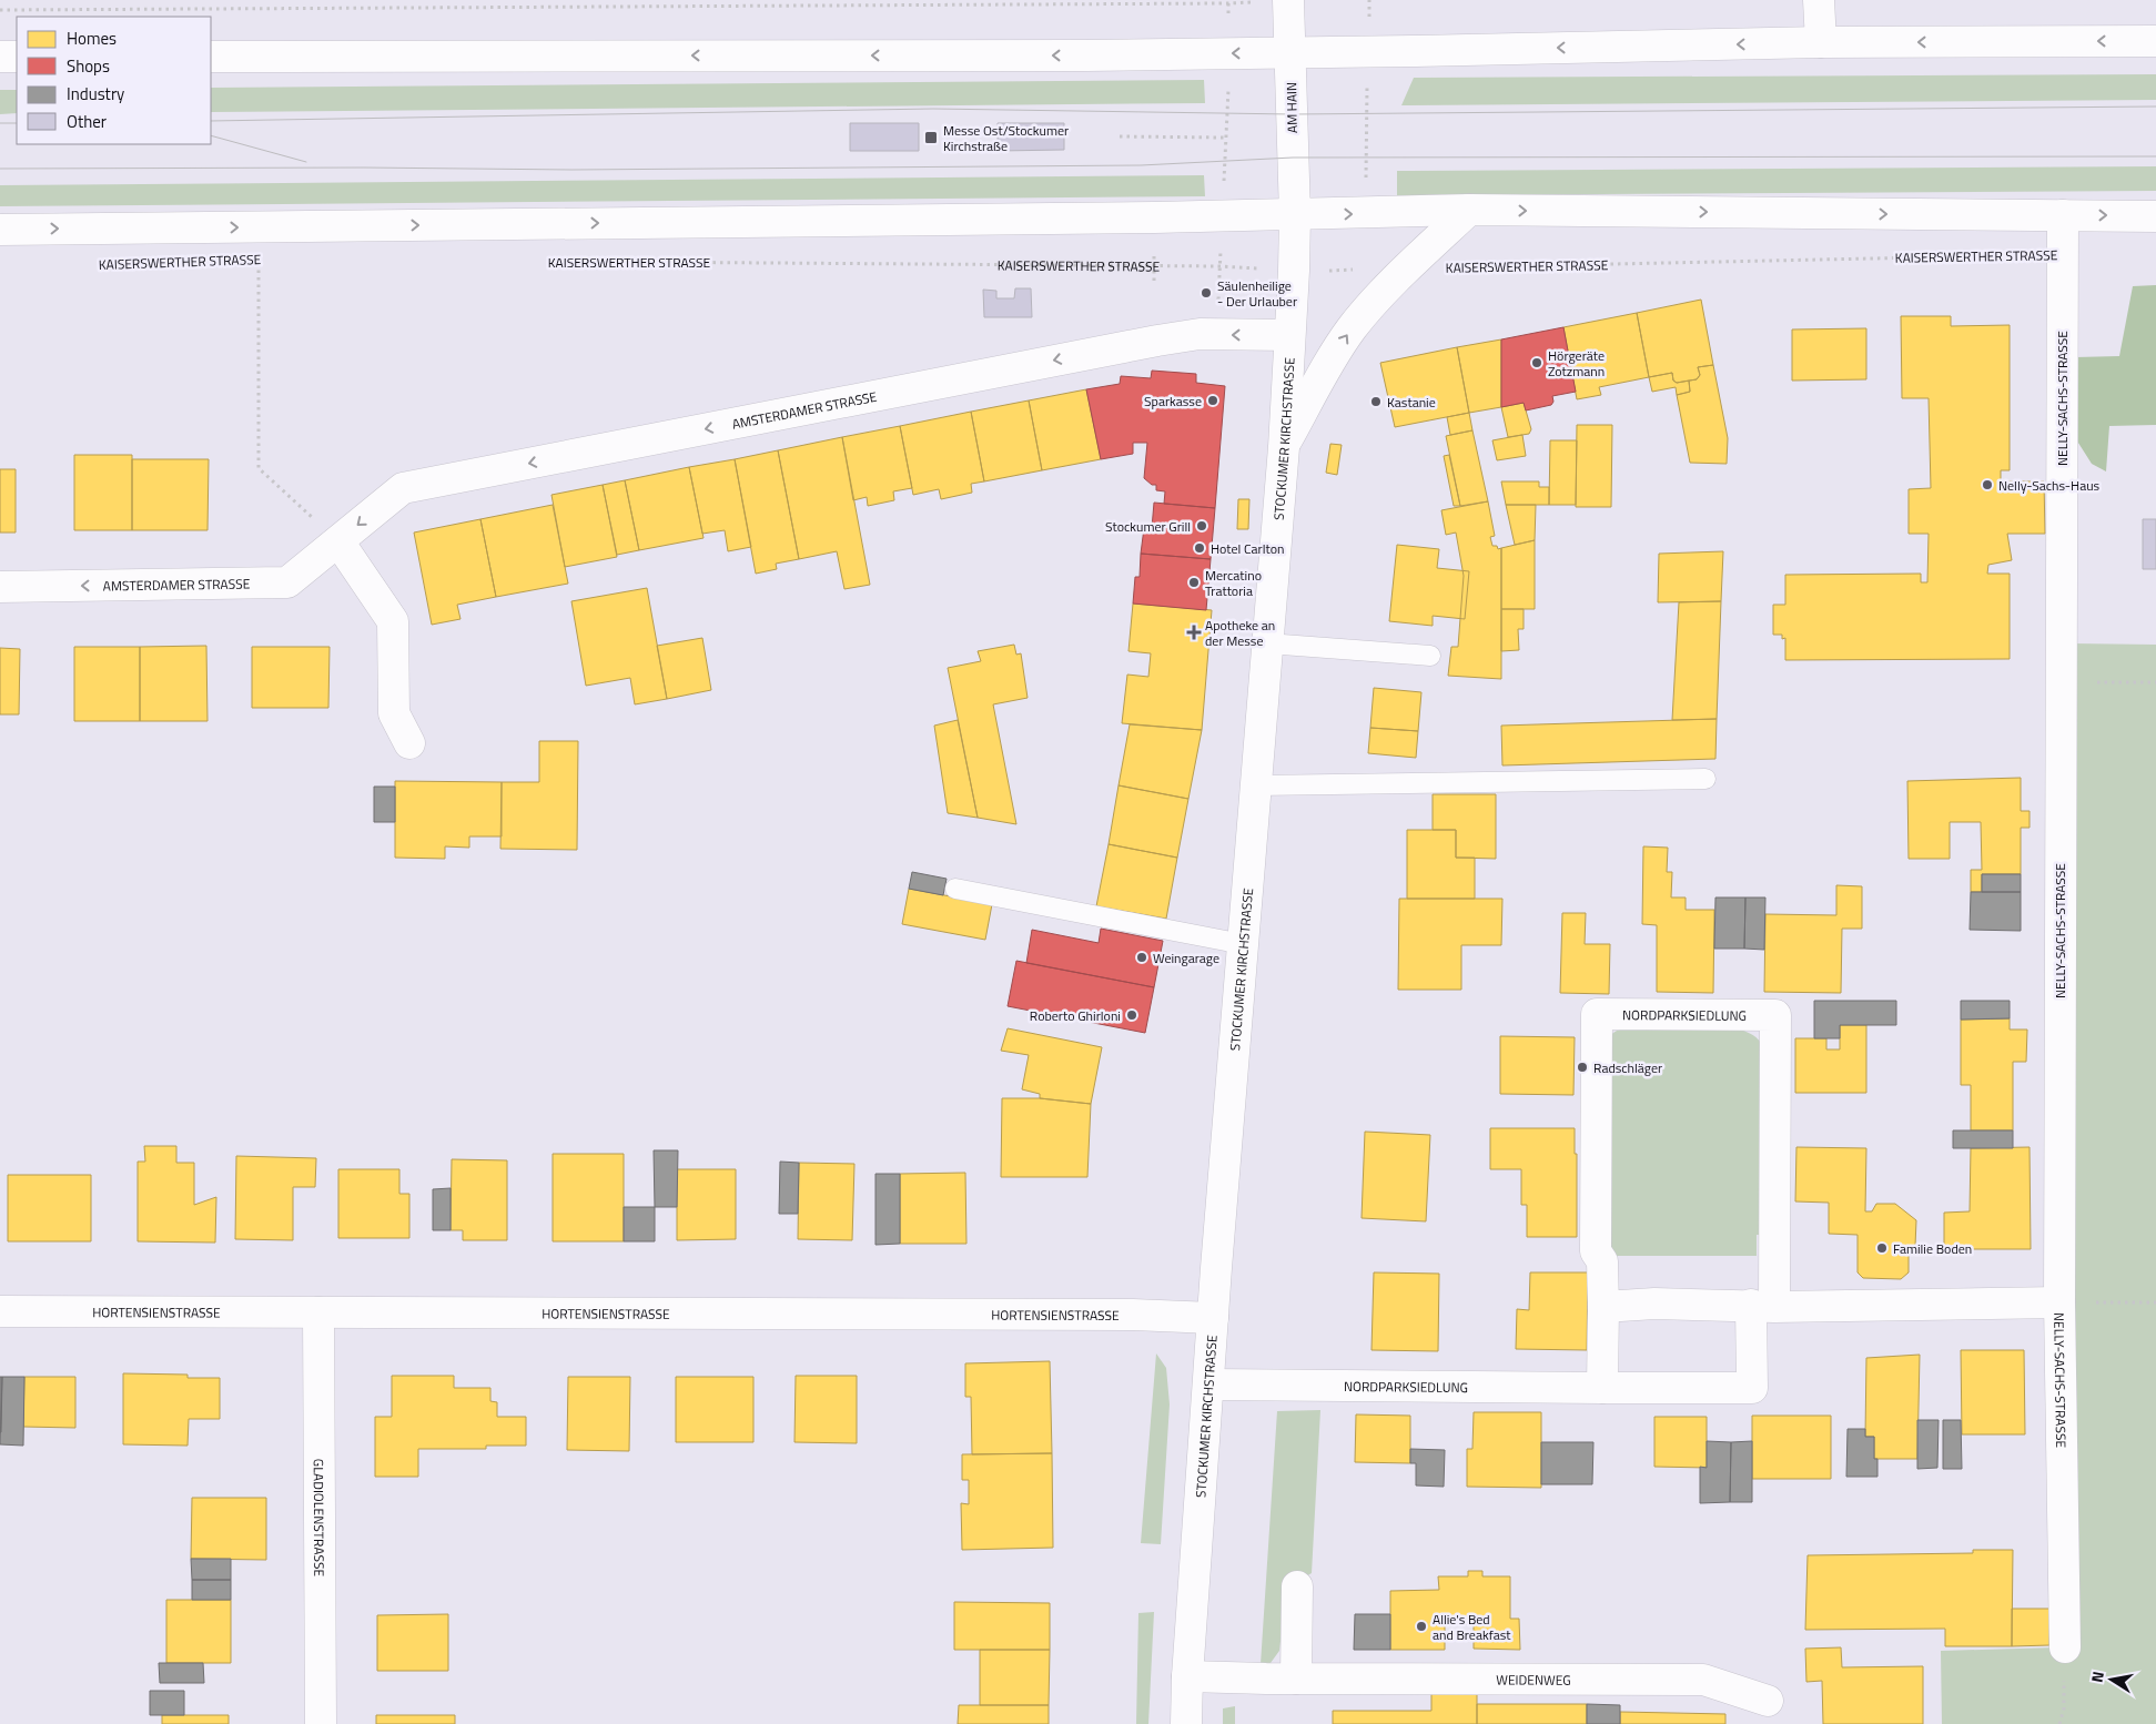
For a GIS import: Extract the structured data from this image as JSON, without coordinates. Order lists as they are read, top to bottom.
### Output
{
  "streets": {
    "street": [
      "AM HAIN",
      "NELLY-SACHS-STRASSE",
      "AMSTERDAMER STRASSE",
      "STOCKUMER KIRCHSTRASSE",
      "NORDPARKSIEDLUNG",
      "HORTENSIENSTRASSE",
      "GLADIOLENSTRASSE",
      "WEIDENWEG"
    ],
    "path": ["KAISERSWERTHER STRASSE"]
  },
  "crossings": [
    ["AM HAIN", "STOCKUMER KIRCHSTRASSE"],
    ["KAISERSWERTHER STRASSE", "NELLY-SACHS-STRASSE"],
    ["KAISERSWERTHER STRASSE", "STOCKUMER KIRCHSTRASSE"],
    ["AMSTERDAMER STRASSE", "STOCKUMER KIRCHSTRASSE"],
    ["STOCKUMER KIRCHSTRASSE", "NORDPARKSIEDLUNG"],
    ["STOCKUMER KIRCHSTRASSE", "HORTENSIENSTRASSE"],
    ["STOCKUMER KIRCHSTRASSE", "WEIDENWEG"],
    ["HORTENSIENSTRASSE", "GLADIOLENSTRASSE"]
  ],
  "places": {
    "transit": ["Messe Ost/Stockumer Kirchstraße"],
    "other": [
      "Säulenheilige - Der Urlauber",
      "Hörgeräte Zotzmann",
      "Sparkasse",
      "Kastanie",
      "Nelly-Sachs-Haus",
      "Stockumer Grill",
      "Hotel Carlton",
      "Mercatino Trattoria",
      "Weingarage",
      "Roberto Ghirloni",
      "Radschläger",
      "Familie Boden",
      "Allie's Bed and Breakfast"
    ],
    "health": ["Apotheke an der Messe"]
  },
  "legend": [
    "Homes",
    "Shops",
    "Industry",
    "Other"
  ],
  "north": "left"
}
